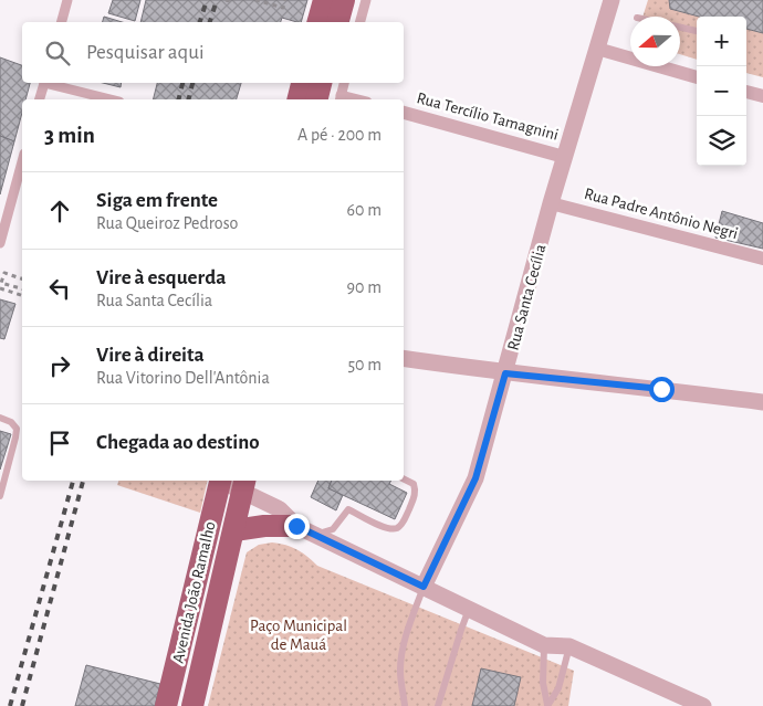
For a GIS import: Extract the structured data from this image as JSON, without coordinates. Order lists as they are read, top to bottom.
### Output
{
  "streets": {
    "highway": ["Avenida João Ramalho"],
    "street": ["Rua Tercílio Tamagnini", "Rua Padre Antônio Negri", "Rua Santa Cecília"]
  },
  "crossings": [
    ["Rua Tercílio Tamagnini", "Rua Santa Cecília"],
    ["Rua Padre Antônio Negri", "Rua Santa Cecília"]
  ],
  "parks": ["Paço Municipal de Mauá"],
  "north": "left",
  "page": {
    "map_buttons": ["+", "−"],
    "search": "Pesquisar aqui",
    "heading": ["3 min", "A pé · 200 m"],
    "list": [
      ["Siga em frente", "Rua Queiroz Pedroso", "60 m"],
      ["Vire à esquerda", "Rua Santa Cecília", "90 m"],
      ["Vire à direita", "Rua Vitorino Dell'Antônia", "50 m"],
      "Chegada ao destino"
    ]
  }
}
